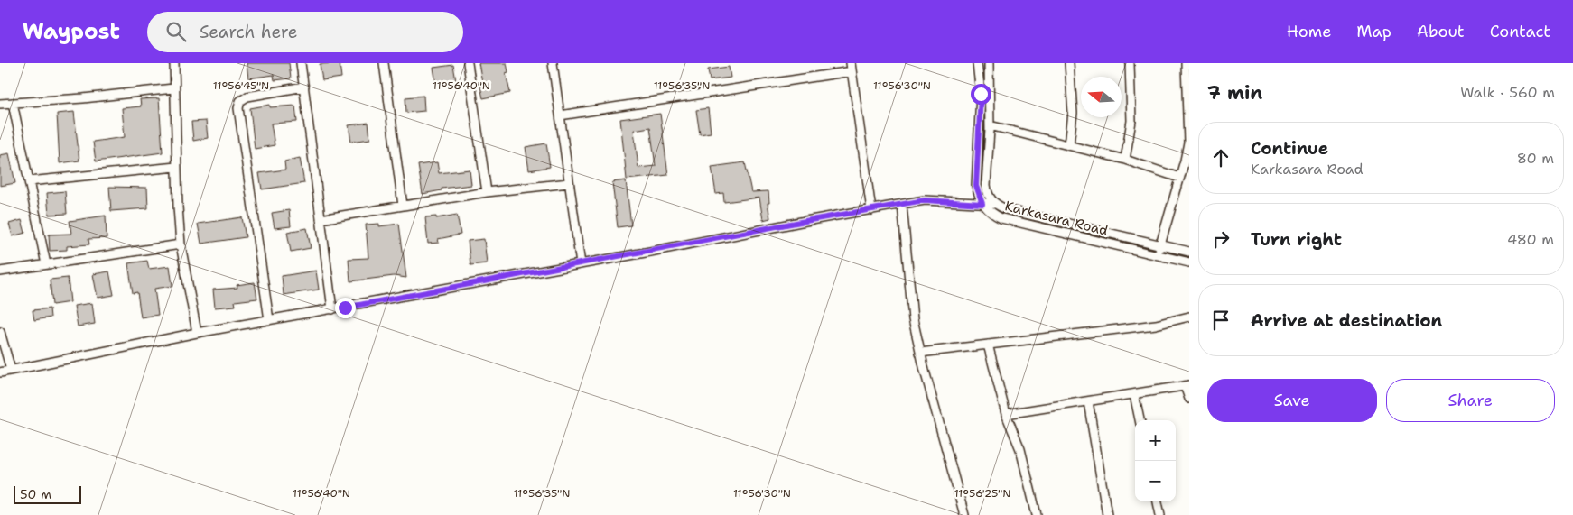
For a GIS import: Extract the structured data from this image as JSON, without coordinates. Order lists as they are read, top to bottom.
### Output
{
  "streets": {
    "street": ["Karkasara Road"]
  },
  "scale_bar": "50 m",
  "north": "left",
  "page": {
    "header": "Waypost",
    "search": "Search here",
    "nav": [
      "Home",
      "Map",
      "About",
      "Contact"
    ],
    "heading": ["7 min", "Walk · 560 m"],
    "list": [
      ["Continue", "Karkasara Road", "80 m"],
      ["Turn right", "480 m"],
      "Arrive at destination"
    ],
    "buttons": ["Save", "Share"],
    "map_buttons": ["+", "−"],
    "scale": "50 m"
  },
  "coordinates": [
    "11°56'45\"N",
    "11°56'40\"N",
    "11°56'35\"N",
    "11°56'30\"N",
    "11°56'25\"N"
  ]
}
